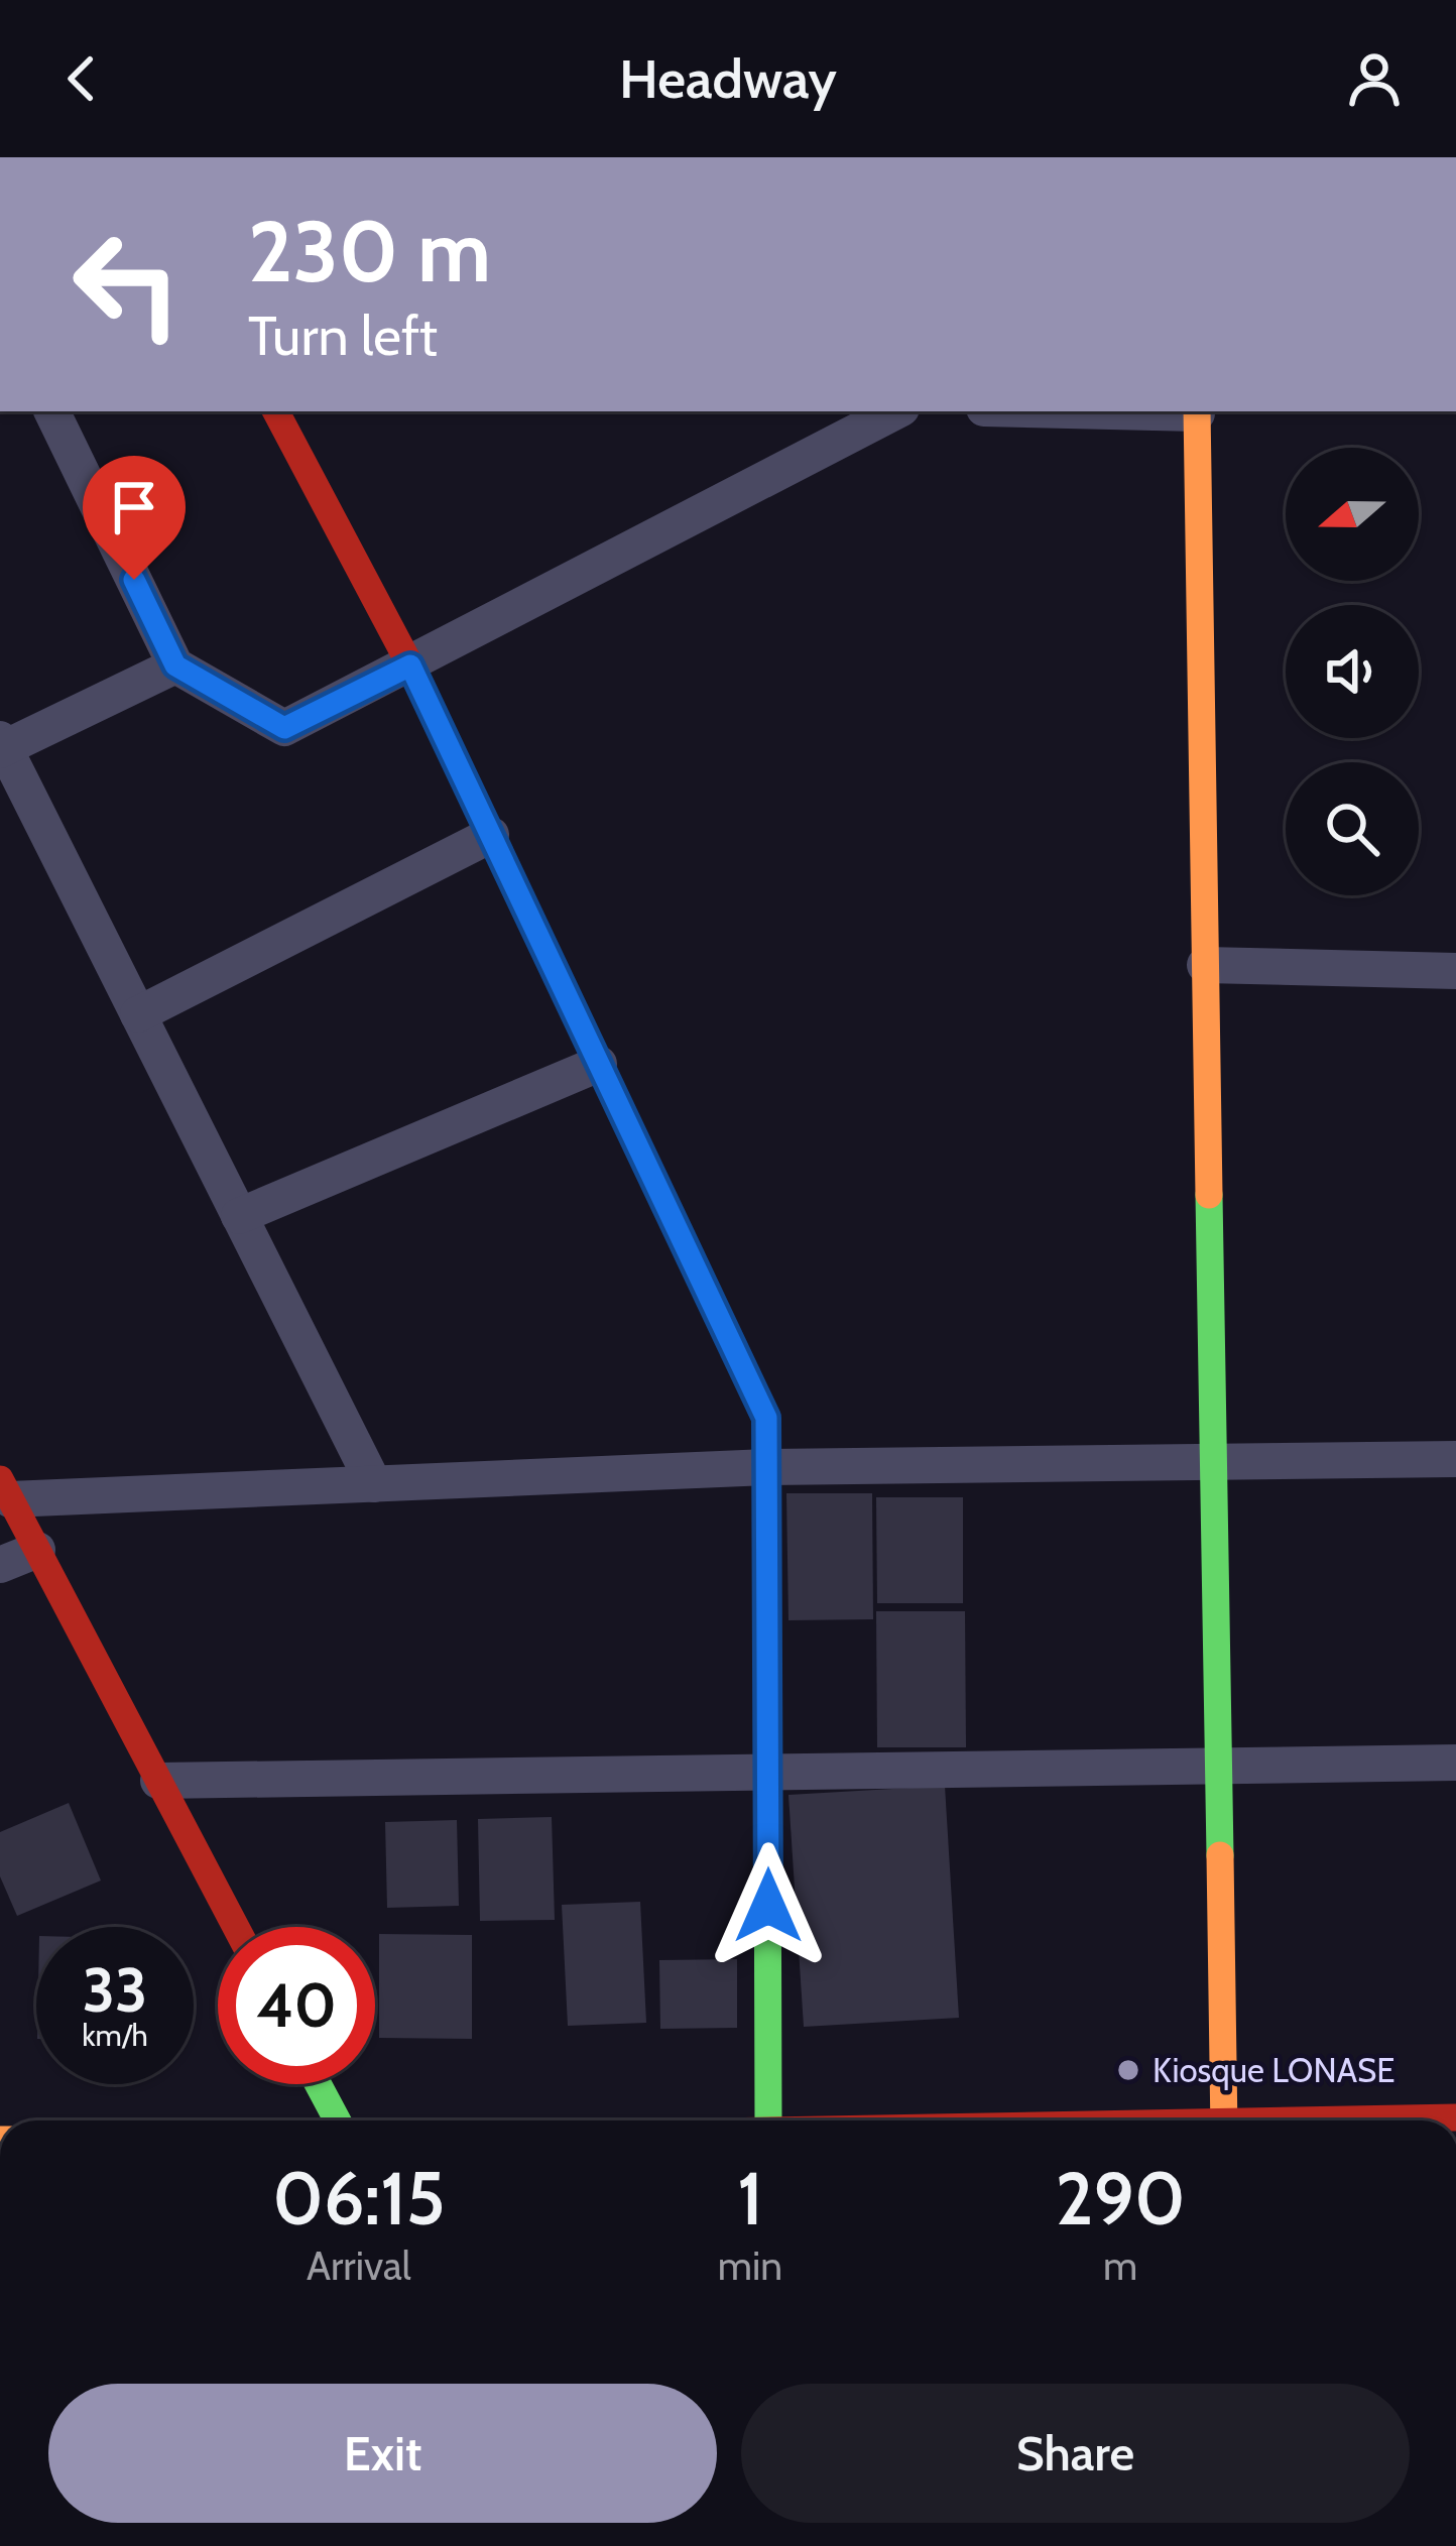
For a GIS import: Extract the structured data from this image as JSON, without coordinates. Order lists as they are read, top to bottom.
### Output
{
  "places": ["Kiosque LONASE"],
  "north": "left",
  "page": {
    "header": "Headway",
    "turn": ["230 m", "Turn left"],
    "speed": "33 km/h",
    "limit": "40",
    "eta": [
      "06:15",
      "Arrival",
      "1",
      "min",
      "290",
      "m"
    ],
    "buttons": ["Exit", "Share"]
  }
}
